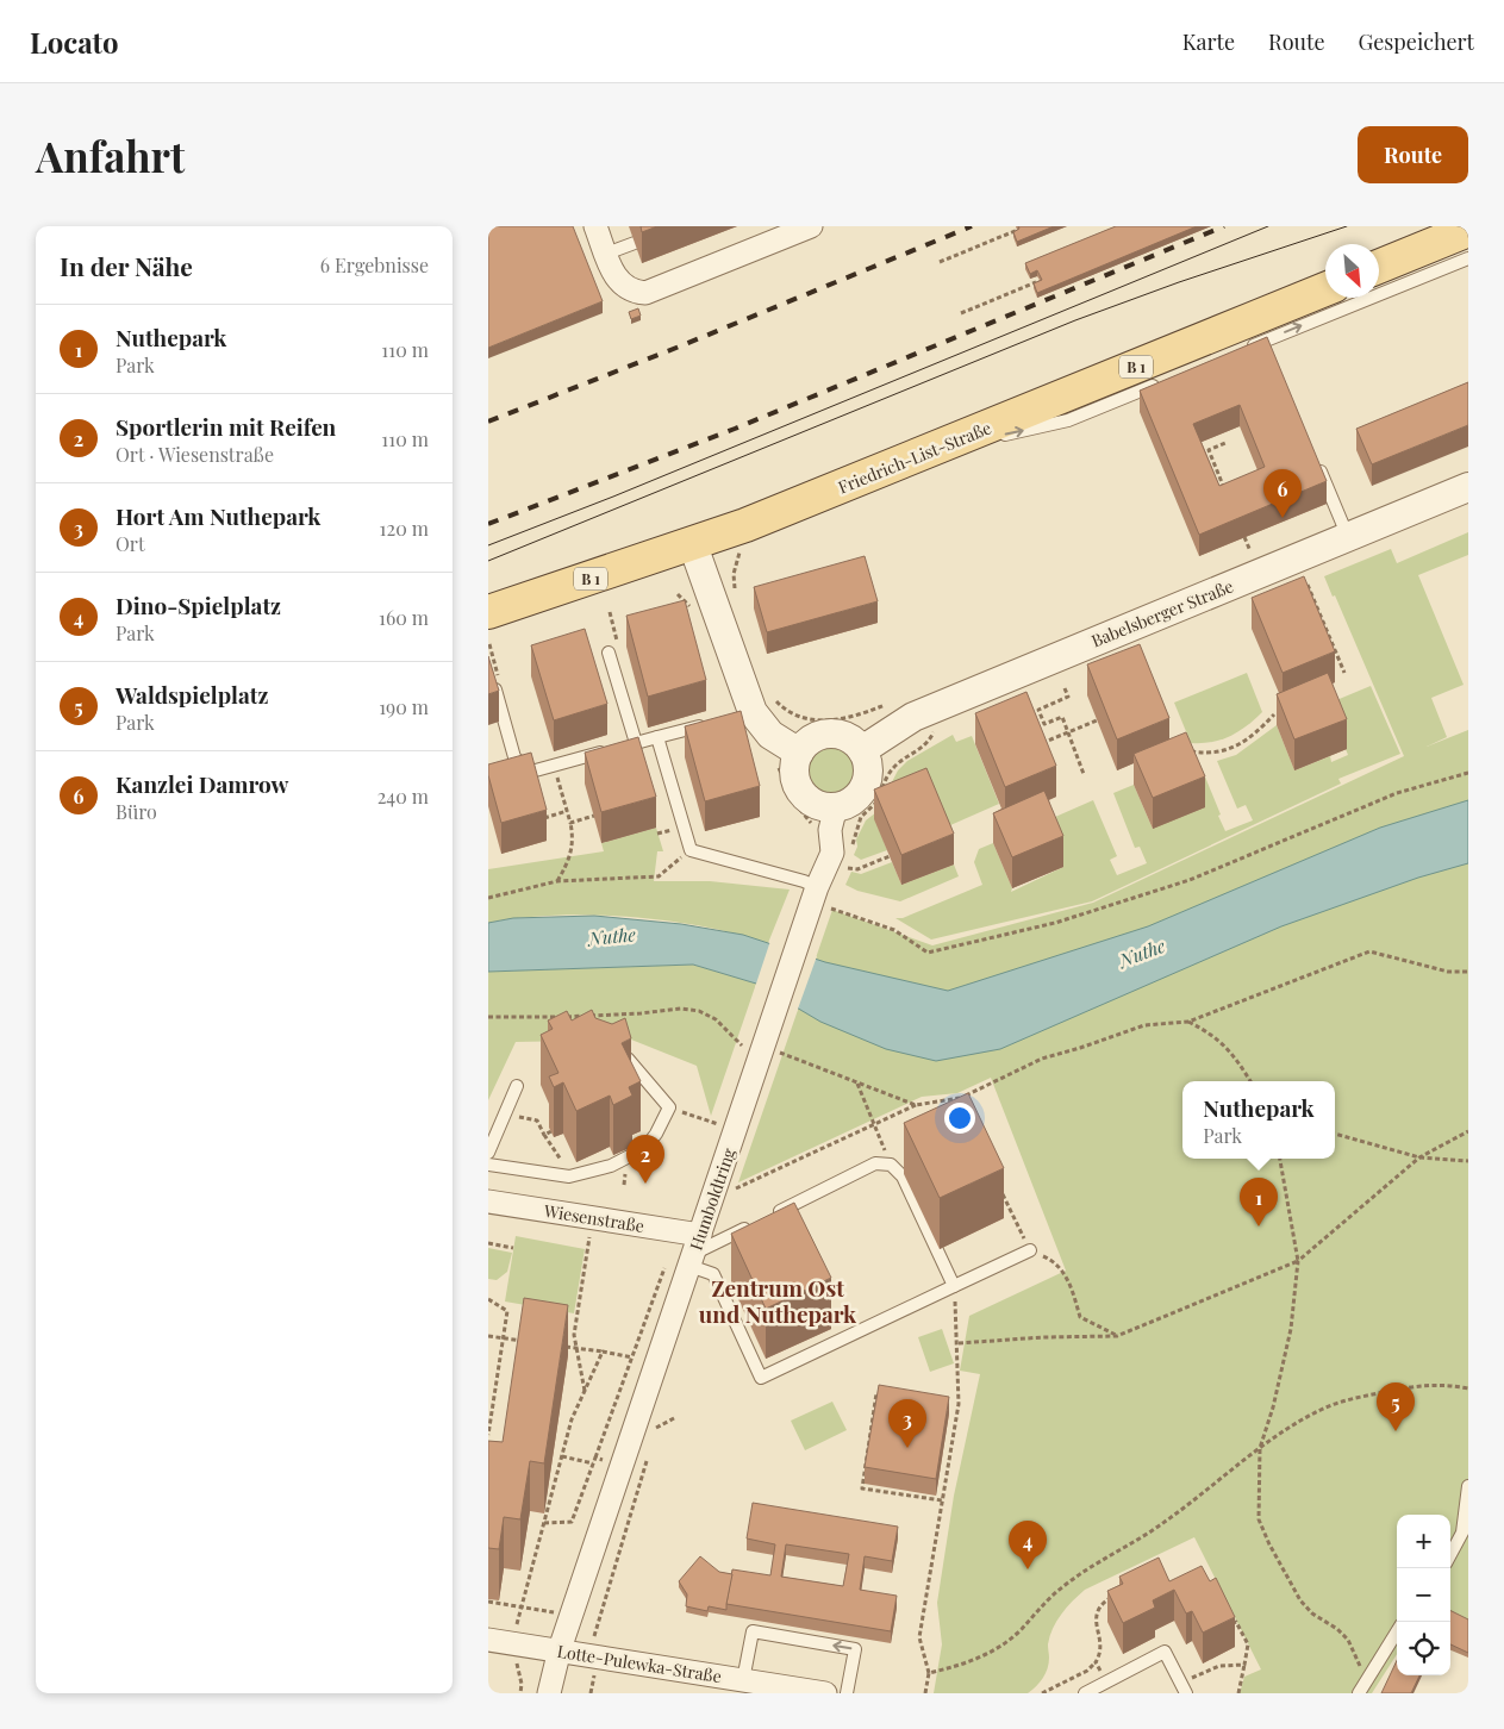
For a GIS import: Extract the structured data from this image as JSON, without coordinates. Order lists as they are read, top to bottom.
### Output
{
  "streets": {
    "main road": ["B 1", "Friedrich-List-Straße"],
    "street": [
      "Babelsberger Straße",
      "Humboldtring",
      "Wiesenstraße",
      "Lotte-Pulewka-Straße"
    ]
  },
  "crossings": [
    ["Babelsberger Straße", "Humboldtring"],
    ["Humboldtring", "Wiesenstraße"],
    ["Humboldtring", "Lotte-Pulewka-Straße"]
  ],
  "districts": ["Zentrum Ost und Nuthepark"],
  "water": ["Nuthe"],
  "north": "bottom right",
  "page": {
    "header": "Locato",
    "nav": ["Karte", "Route", "Gespeichert"],
    "buttons": "Route",
    "title": "Anfahrt",
    "heading": ["In der Nähe", "6 Ergebnisse"],
    "list": [
      {
        "mark": "1",
        "name": "Nuthepark",
        "note": "Park",
        "value": "110 m"
      },
      {
        "mark": "2",
        "name": "Sportlerin mit Reifen",
        "note": "Ort · Wiesenstraße",
        "value": "110 m"
      },
      {
        "mark": "3",
        "name": "Hort Am Nuthepark",
        "note": "Ort",
        "value": "120 m"
      },
      {
        "mark": "4",
        "name": "Dino-Spielplatz",
        "note": "Park",
        "value": "160 m"
      },
      {
        "mark": "5",
        "name": "Waldspielplatz",
        "note": "Park",
        "value": "190 m"
      },
      {
        "mark": "6",
        "name": "Kanzlei Damrow",
        "note": "Büro",
        "value": "240 m"
      }
    ],
    "pins": [
      "6",
      "2",
      "1",
      "5",
      "3",
      "4"
    ],
    "popup": ["Nuthepark", "Park"],
    "map_buttons": ["+", "−"]
  }
}
